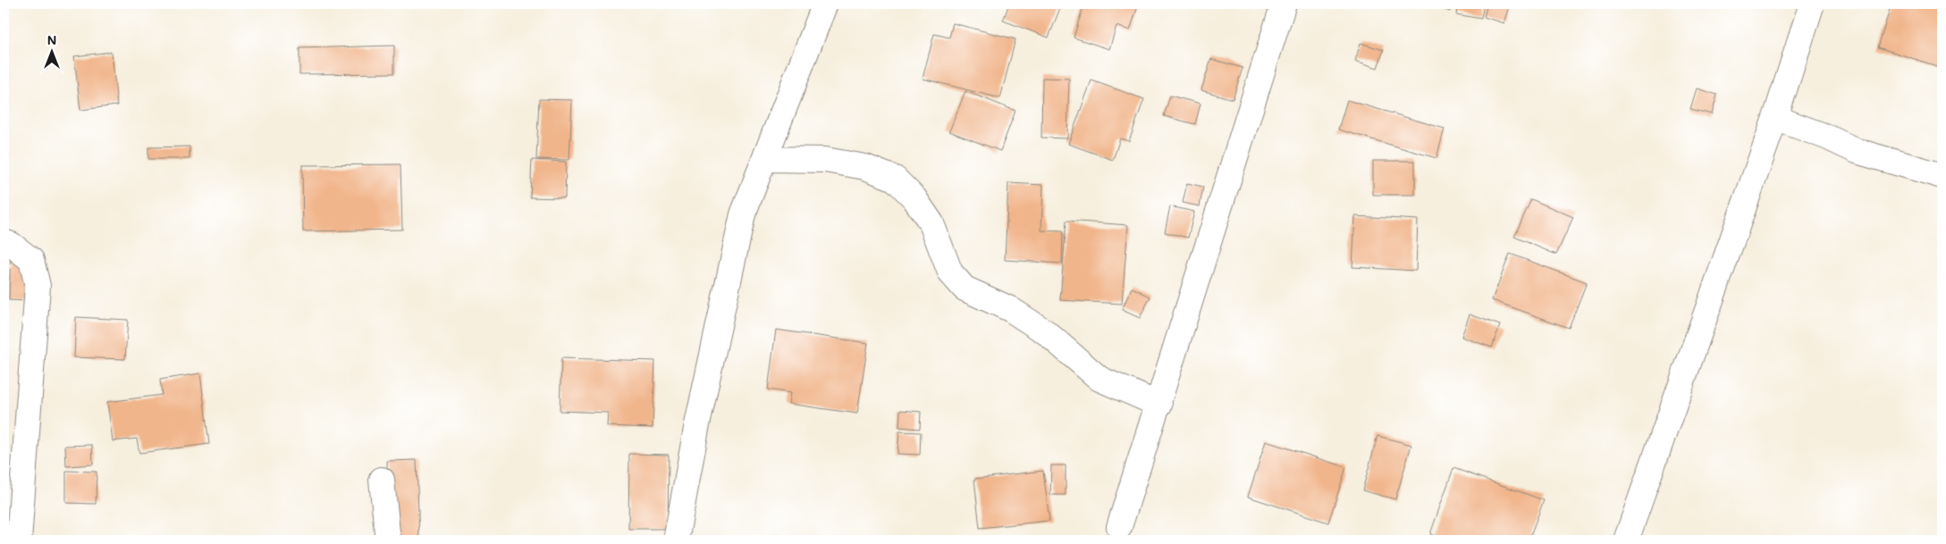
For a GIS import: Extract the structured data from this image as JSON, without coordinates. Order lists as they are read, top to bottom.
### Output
{
  "north": "top"
}
